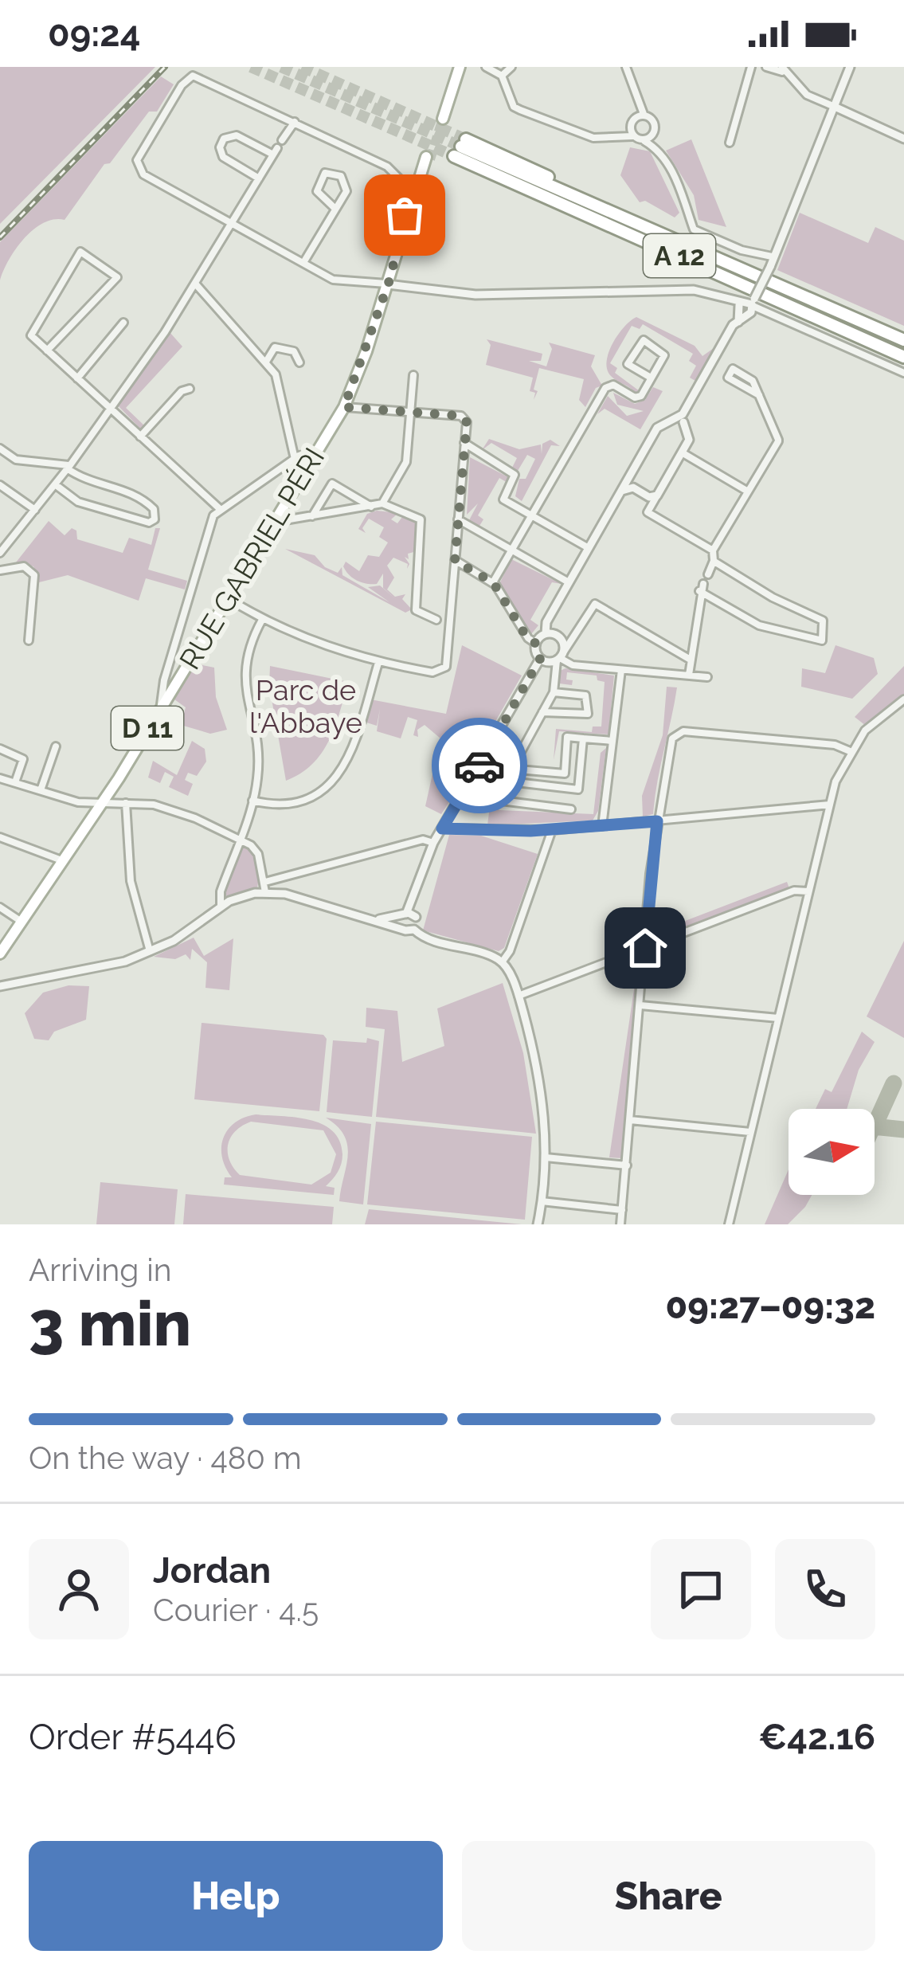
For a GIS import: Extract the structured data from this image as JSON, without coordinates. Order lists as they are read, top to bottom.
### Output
{
  "streets": {
    "highway": ["A 12"],
    "main road": ["RUE GABRIEL PÉRI", "D 11"]
  },
  "parks": ["Parc de l'Abbaye"],
  "north": "right",
  "page": {
    "status": "09:24",
    "heading": ["3 min", "Arriving in", "09:27–09:32"],
    "panel": [
      "Jordan",
      "Courier · 4.5",
      "Order #5446",
      "€42.16"
    ],
    "bar": "On the way · 480 m",
    "buttons": ["Help", "Share"]
  }
}
